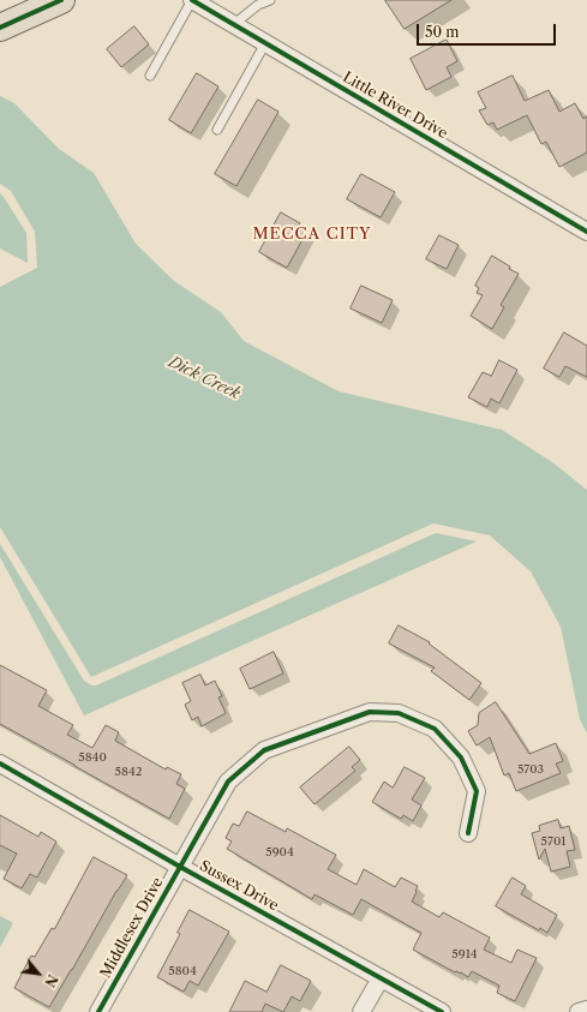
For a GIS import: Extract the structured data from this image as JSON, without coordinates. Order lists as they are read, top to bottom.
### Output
{
  "streets": {
    "street": ["Little River Drive", "Sussex Drive", "Middlesex Drive"]
  },
  "crossings": [
    ["Sussex Drive", "Middlesex Drive"]
  ],
  "districts": ["MECCA CITY"],
  "water": ["Dick Creek"],
  "house_numbers": [
    "5840",
    "5703",
    "5842",
    "5701",
    "5904",
    "5914",
    "5804"
  ],
  "scale_bar": "50 m",
  "north": "bottom right"
}
